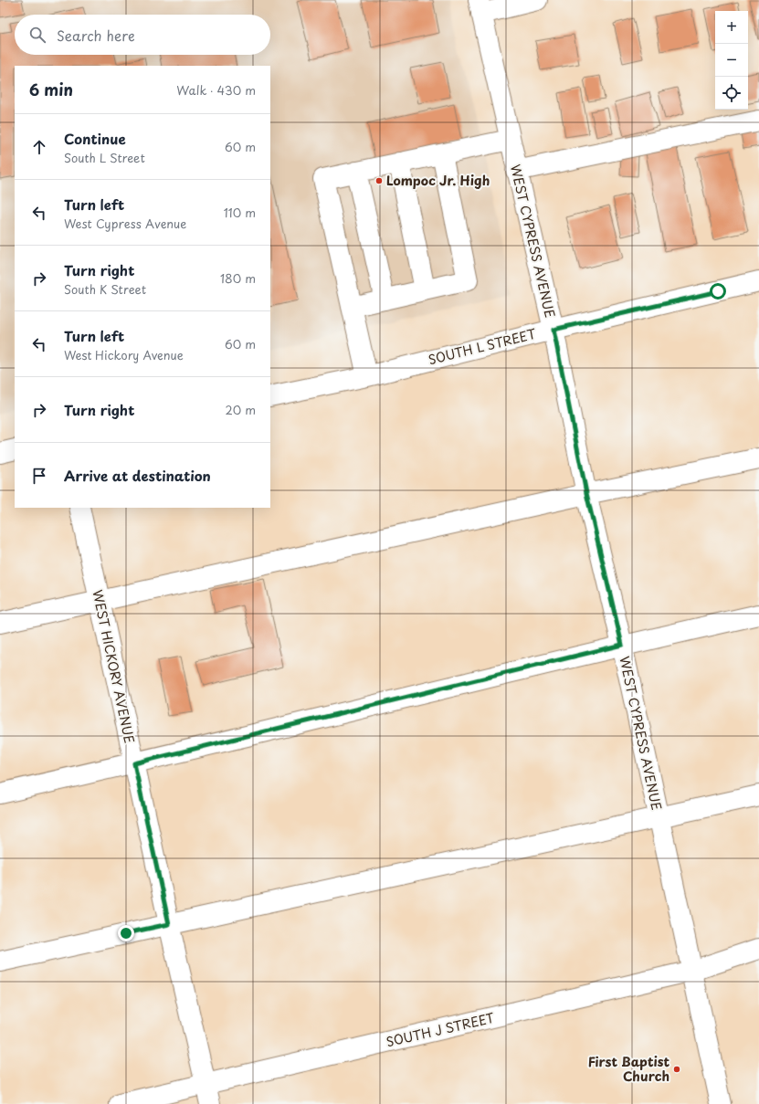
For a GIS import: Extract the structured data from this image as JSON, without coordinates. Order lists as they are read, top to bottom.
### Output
{
  "streets": {
    "street": [
      "WEST CYPRESS AVENUE",
      "SOUTH L STREET",
      "WEST HICKORY AVENUE",
      "SOUTH J STREET"
    ]
  },
  "crossings": [
    ["WEST CYPRESS AVENUE", "SOUTH L STREET"],
    ["WEST CYPRESS AVENUE", "SOUTH J STREET"],
    ["WEST HICKORY AVENUE", "SOUTH J STREET"]
  ],
  "places": ["Lompoc Jr. High", "First Baptist Church"],
  "page": {
    "map_buttons": ["+", "−"],
    "search": "Search here",
    "heading": ["6 min", "Walk · 430 m"],
    "list": [
      ["Continue", "South L Street", "60 m"],
      ["Turn left", "West Cypress Avenue", "110 m"],
      ["Turn right", "South K Street", "180 m"],
      ["Turn left", "West Hickory Avenue", "60 m"],
      ["Turn right", "20 m"],
      "Arrive at destination"
    ]
  }
}
